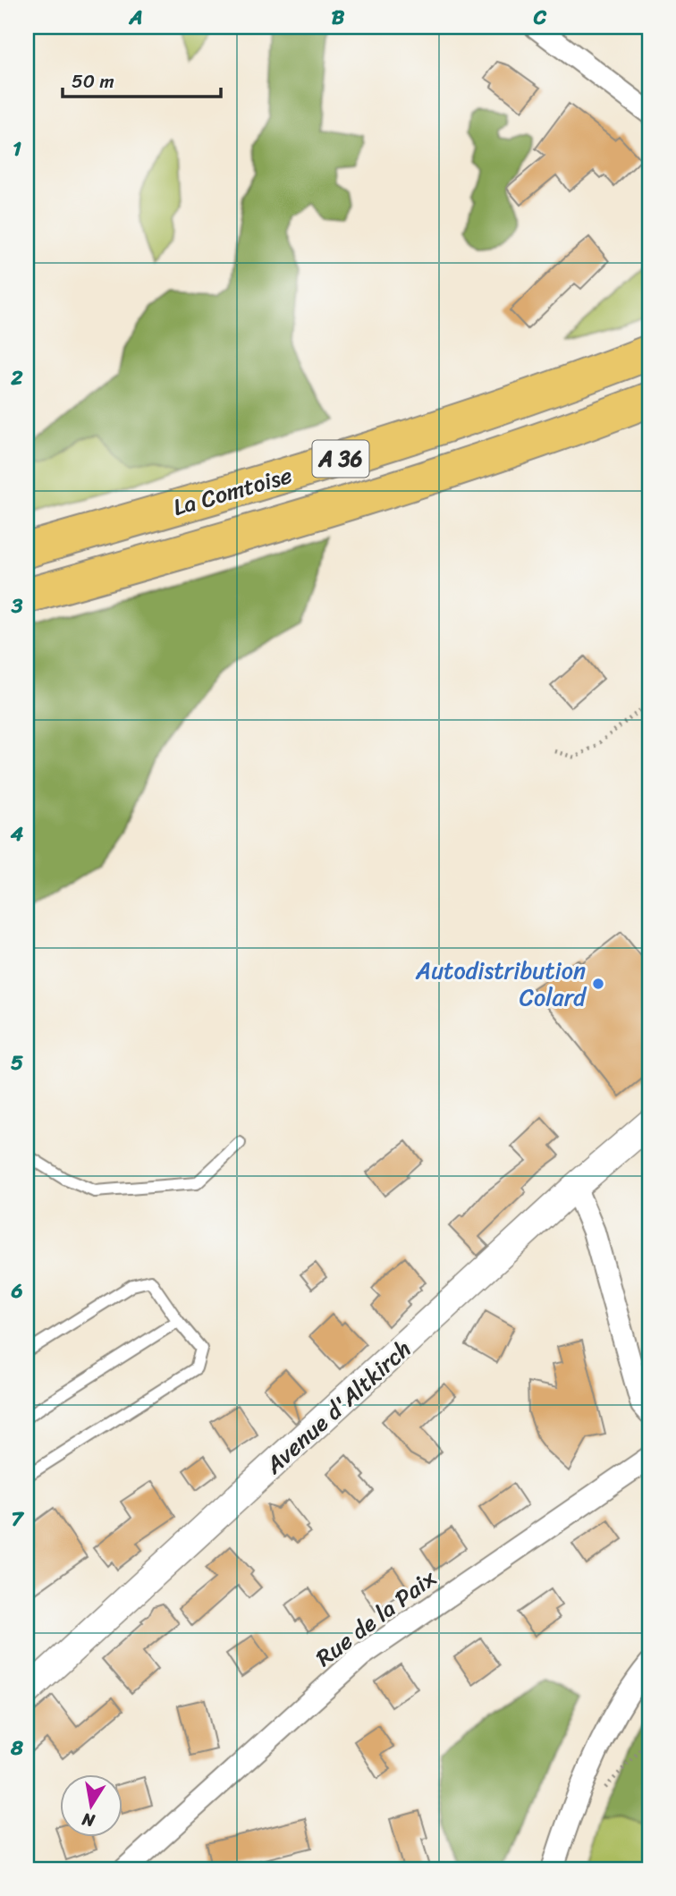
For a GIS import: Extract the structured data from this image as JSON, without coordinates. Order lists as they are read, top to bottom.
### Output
{
  "streets": {
    "highway": ["A 36", "La Comtoise"],
    "street": ["Avenue d'Altkirch", "Rue de la Paix"]
  },
  "places": ["Autodistribution Colard"],
  "scale_bar": "50 m",
  "north": "bottom",
  "grid": {
    "columns": ["A", "B", "C"],
    "rows": [
      "1",
      "2",
      "3",
      "4",
      "5",
      "6",
      "7",
      "8"
    ]
  }
}
